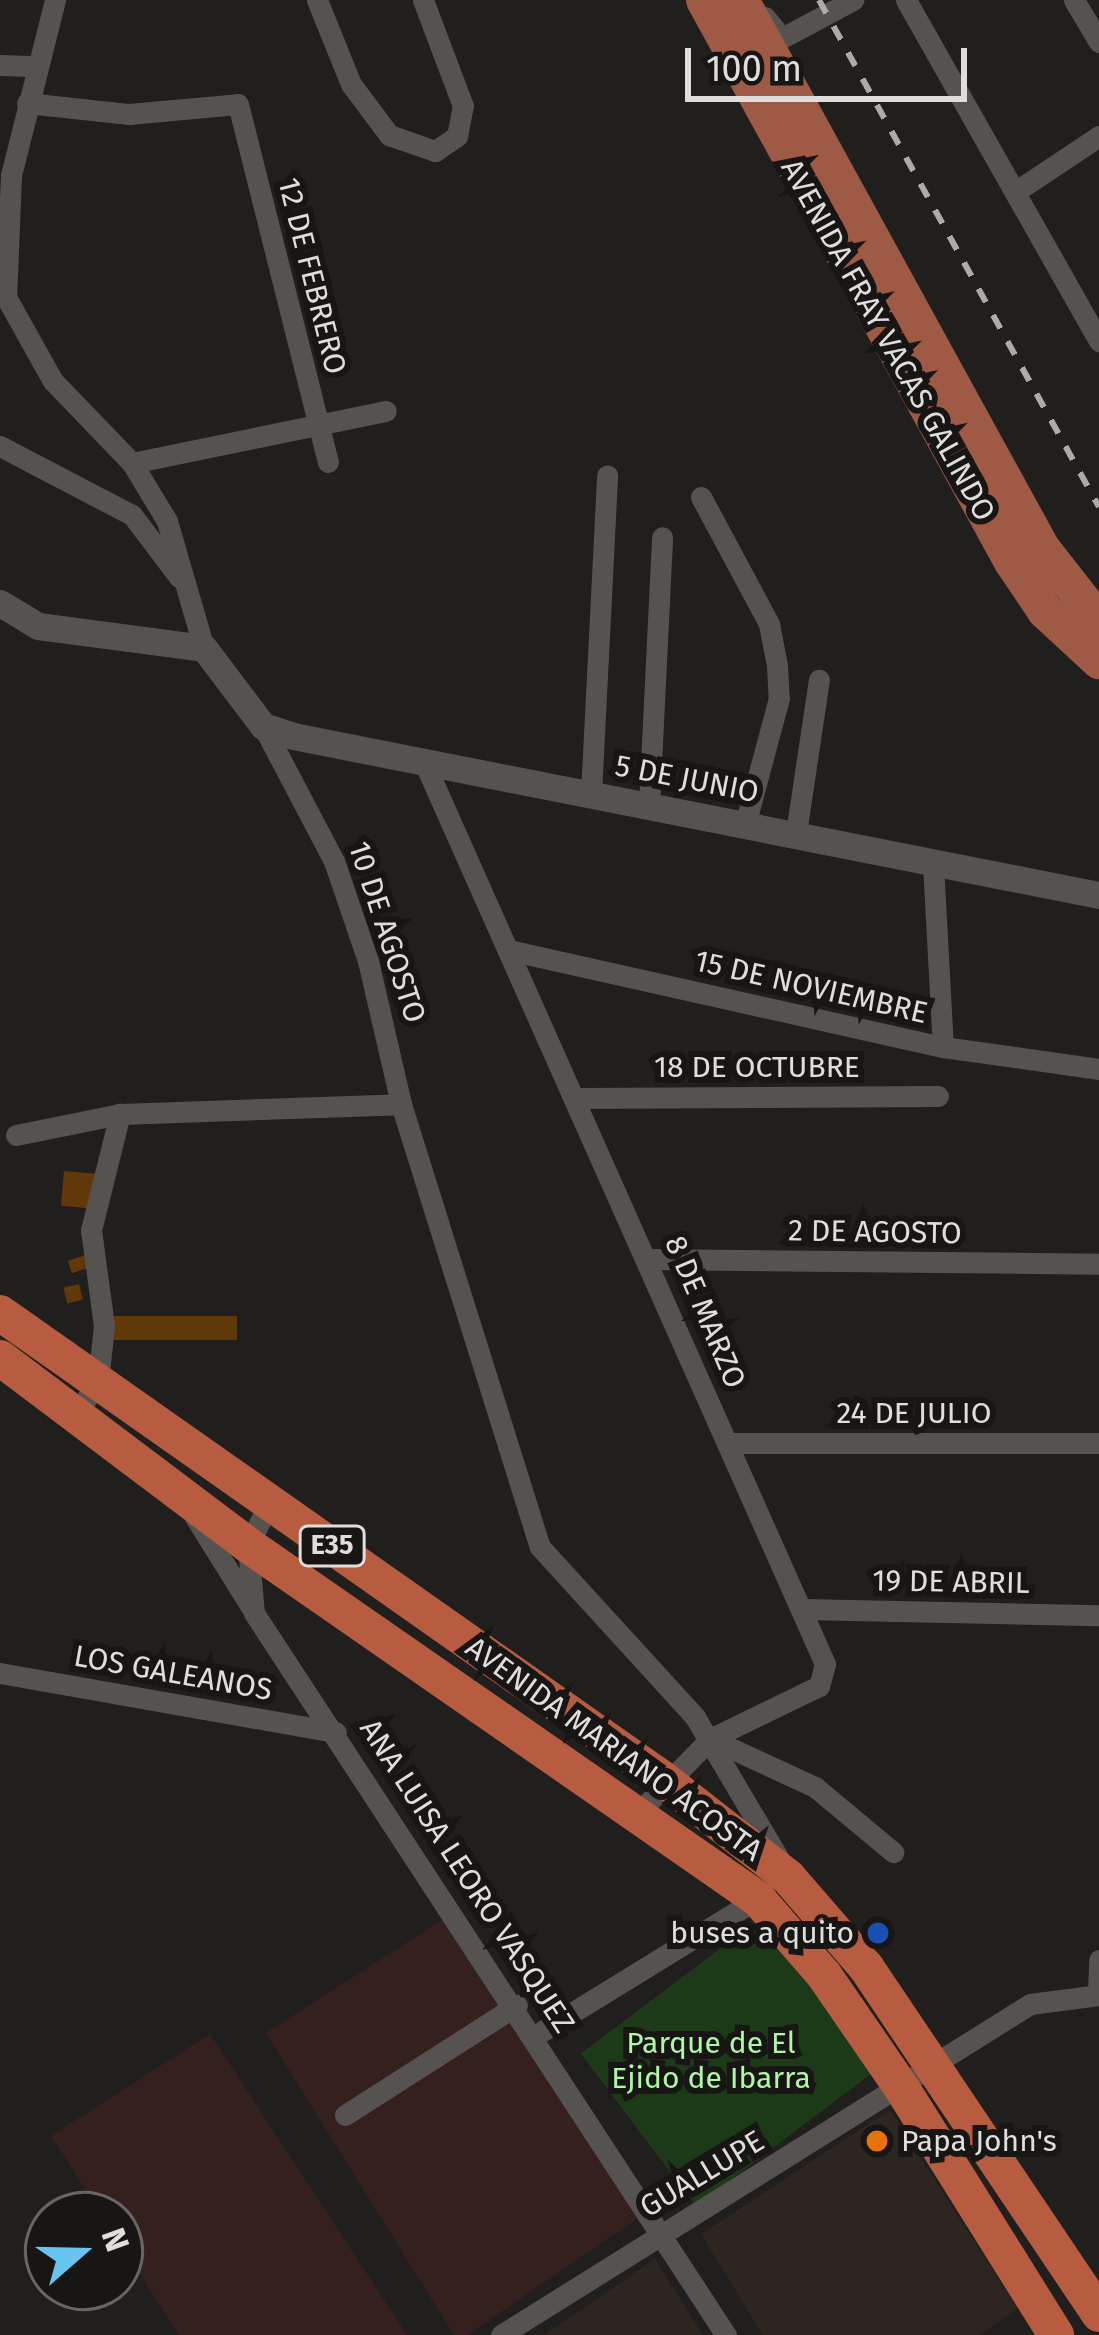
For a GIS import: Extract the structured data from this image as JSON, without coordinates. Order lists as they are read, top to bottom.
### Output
{
  "streets": {
    "highway": ["E35", "AVENIDA MARIANO ACOSTA"],
    "main road": ["AVENIDA FRAY VACAS GALINDO"],
    "street": [
      "12 DE FEBRERO",
      "5 DE JUNIO",
      "10 DE AGOSTO",
      "15 DE NOVIEMBRE",
      "18 DE OCTUBRE",
      "2 DE AGOSTO",
      "8 DE MARZO",
      "24 DE JULIO",
      "19 DE ABRIL",
      "LOS GALEANOS",
      "ANA LUISA LEORO VASQUEZ",
      "GUALLUPE"
    ]
  },
  "crossings": [
    ["12 DE FEBRERO", "10 DE AGOSTO"],
    ["5 DE JUNIO", "10 DE AGOSTO"],
    ["5 DE JUNIO", "8 DE MARZO"],
    ["10 DE AGOSTO", "8 DE MARZO"],
    ["10 DE AGOSTO", "AVENIDA MARIANO ACOSTA"],
    ["15 DE NOVIEMBRE", "8 DE MARZO"],
    ["18 DE OCTUBRE", "8 DE MARZO"],
    ["2 DE AGOSTO", "8 DE MARZO"],
    ["8 DE MARZO", "24 DE JULIO"],
    ["8 DE MARZO", "19 DE ABRIL"],
    ["8 DE MARZO", "AVENIDA MARIANO ACOSTA"],
    ["LOS GALEANOS", "ANA LUISA LEORO VASQUEZ"],
    ["AVENIDA MARIANO ACOSTA", "ANA LUISA LEORO VASQUEZ"],
    ["AVENIDA MARIANO ACOSTA", "GUALLUPE"],
    ["ANA LUISA LEORO VASQUEZ", "GUALLUPE"]
  ],
  "parks": ["Parque de El Ejido de Ibarra"],
  "places": ["buses a quito", "Papa John's"],
  "scale_bar": "100 m",
  "north": "right"
}
